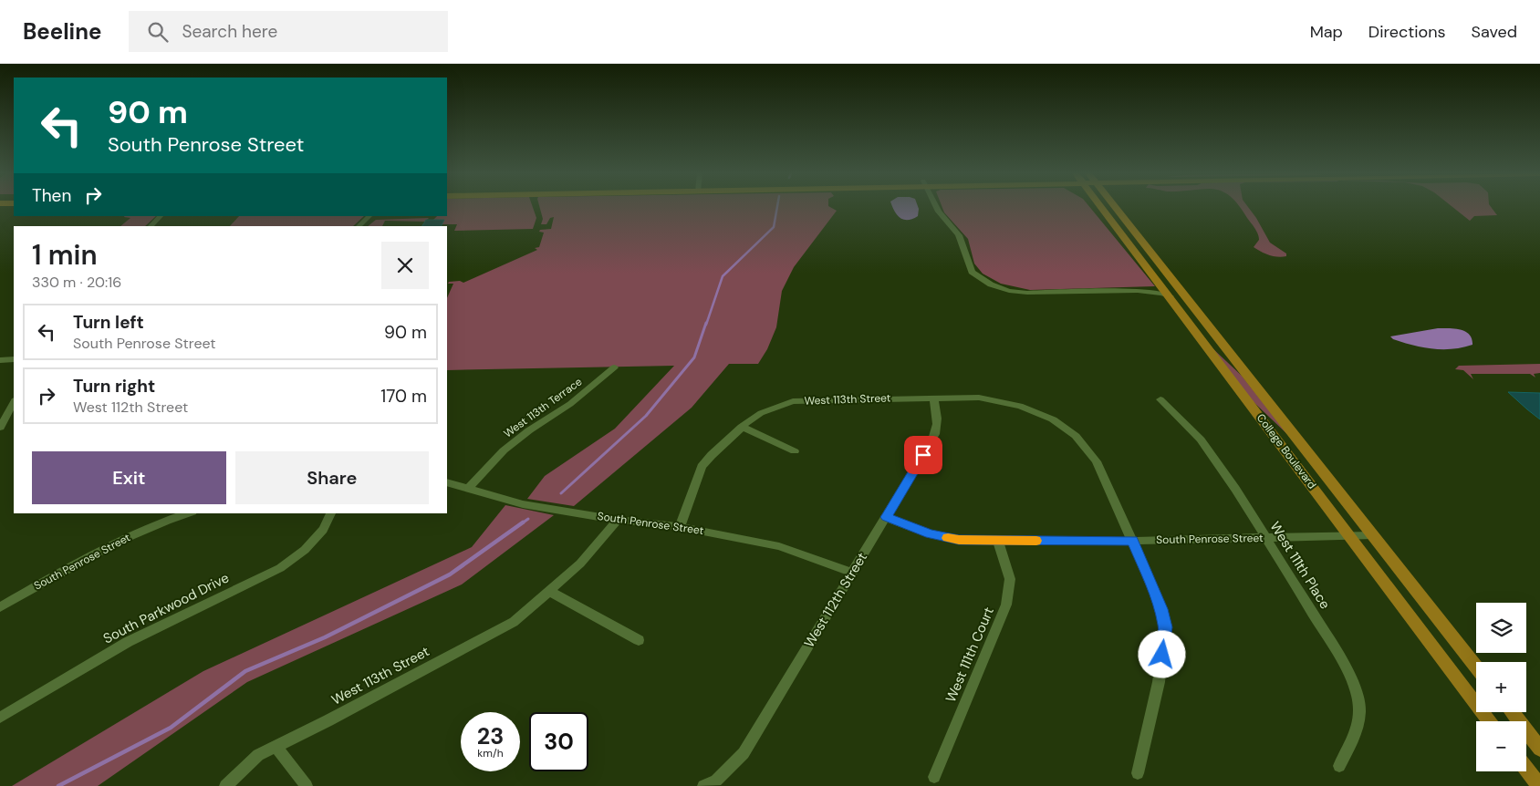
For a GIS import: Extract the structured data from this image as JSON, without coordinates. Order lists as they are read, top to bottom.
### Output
{
  "streets": {
    "main road": ["College Boulevard"],
    "street": [
      "West 113th Street",
      "West 113th Terrace",
      "South Penrose Street",
      "West 111th Place",
      "West 112th Street",
      "South Parkwood Drive",
      "West 111th Court"
    ]
  },
  "crossings": [
    ["West 113th Street", "South Penrose Street"],
    ["West 113th Street", "West 112th Street"],
    ["West 113th Terrace", "South Penrose Street"],
    ["College Boulevard", "South Penrose Street"],
    ["South Penrose Street", "West 111th Place"],
    ["South Penrose Street", "West 112th Street"],
    ["South Penrose Street", "West 111th Court"]
  ],
  "page": {
    "header": "Beeline",
    "search": "Search here",
    "nav": ["Map", "Directions", "Saved"],
    "turn": ["90 m", "South Penrose Street"],
    "then": "Then",
    "heading": ["1 min", "330 m · 20:16"],
    "list": [
      {
        "name": "Turn left",
        "note": "South Penrose Street",
        "value": "90 m"
      },
      {
        "name": "Turn right",
        "note": "West 112th Street",
        "value": "170 m"
      }
    ],
    "buttons": ["Exit", "Share"],
    "map_buttons": ["+", "−"],
    "speed": "23 km/h",
    "limit": "30"
  }
}
